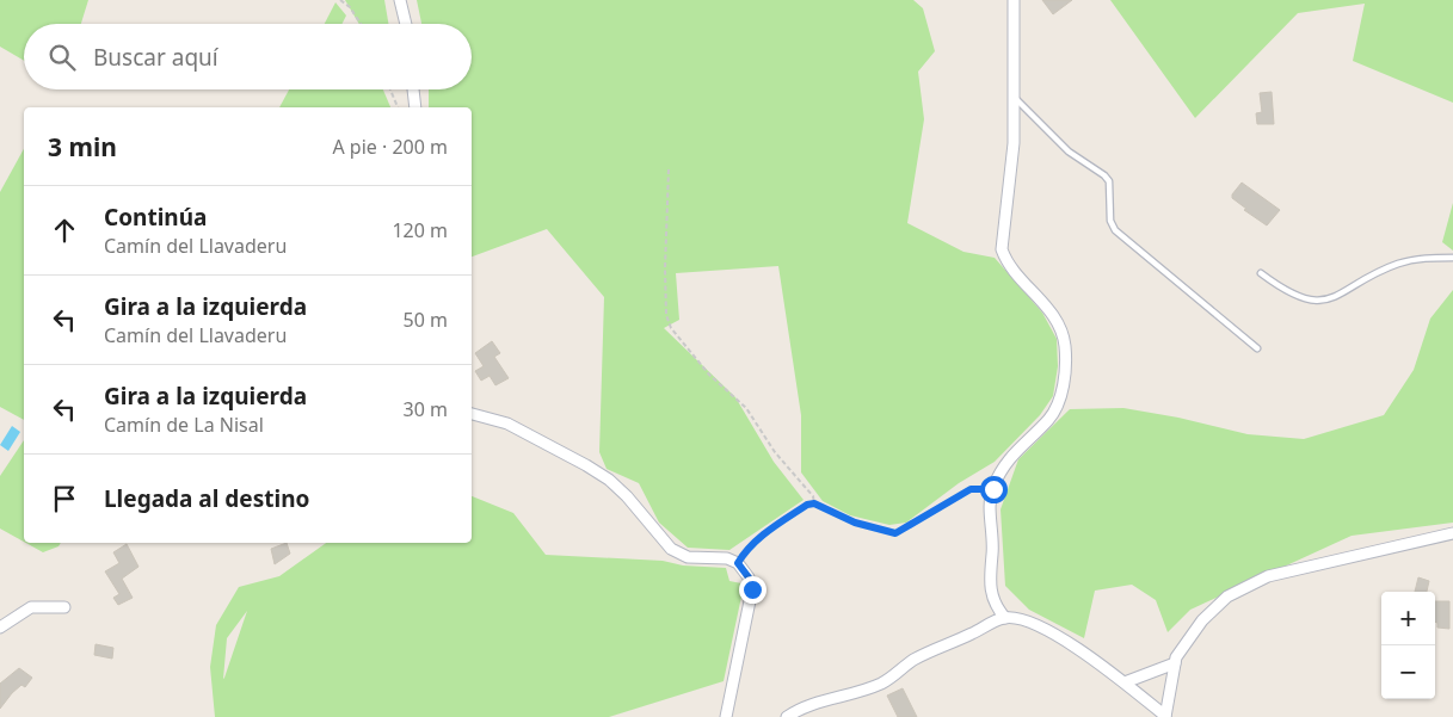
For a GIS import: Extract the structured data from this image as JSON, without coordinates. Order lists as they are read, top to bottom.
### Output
{
  "page": {
    "search": "Buscar aquí",
    "heading": ["3 min", "A pie · 200 m"],
    "list": [
      ["Continúa", "Camín del Llavaderu", "120 m"],
      ["Gira a la izquierda", "Camín del Llavaderu", "50 m"],
      ["Gira a la izquierda", "Camín de La Nisal", "30 m"],
      "Llegada al destino"
    ],
    "map_buttons": ["+", "−"]
  }
}
